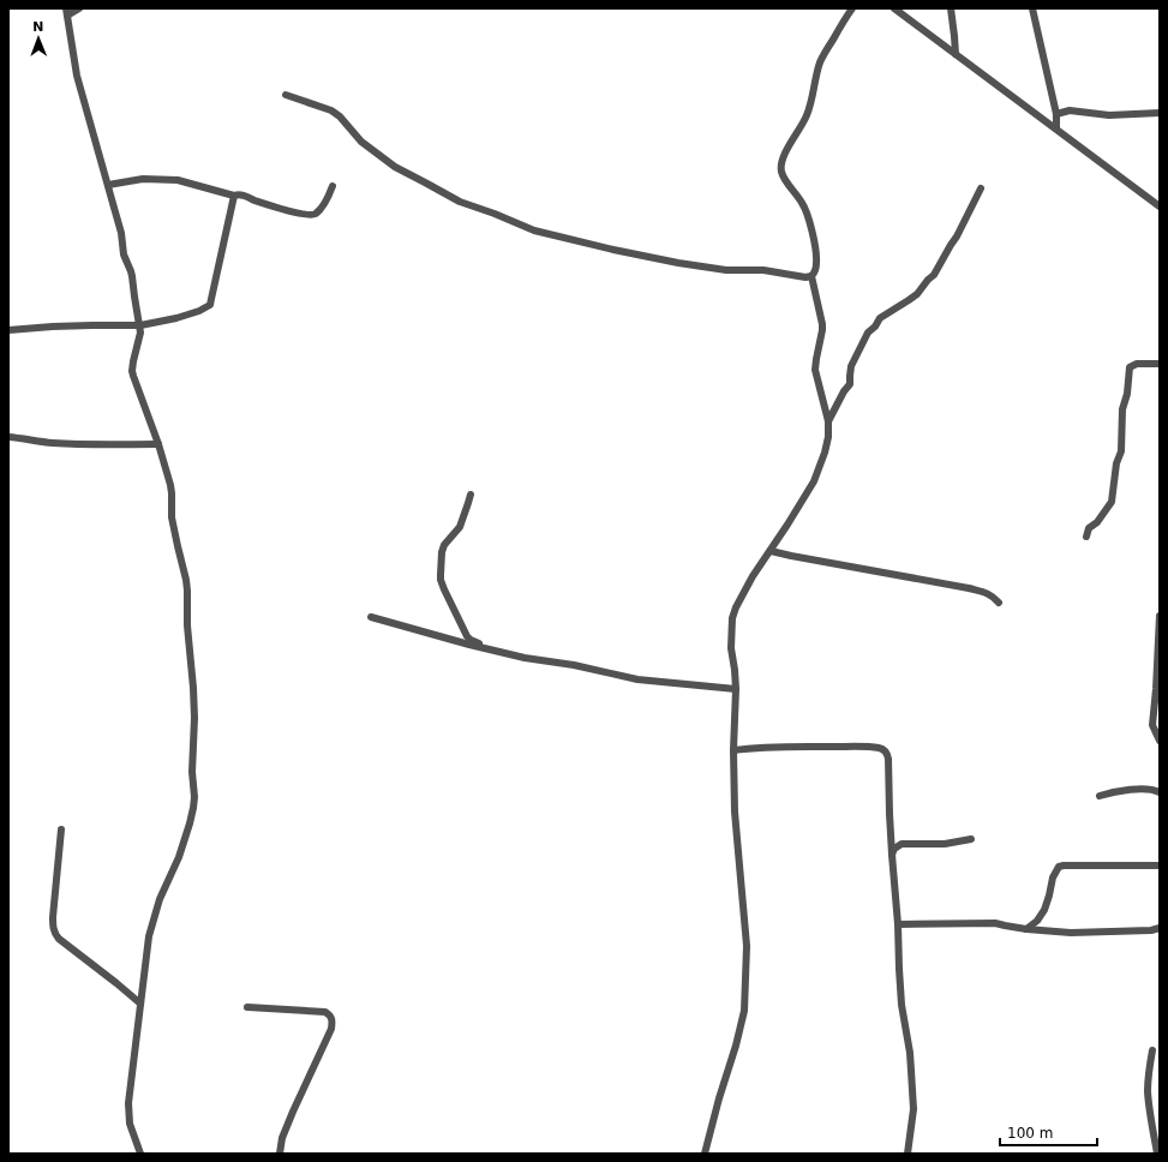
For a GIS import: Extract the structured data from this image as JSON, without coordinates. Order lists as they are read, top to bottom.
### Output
{
  "scale_bar": "100 m",
  "north": "top"
}
